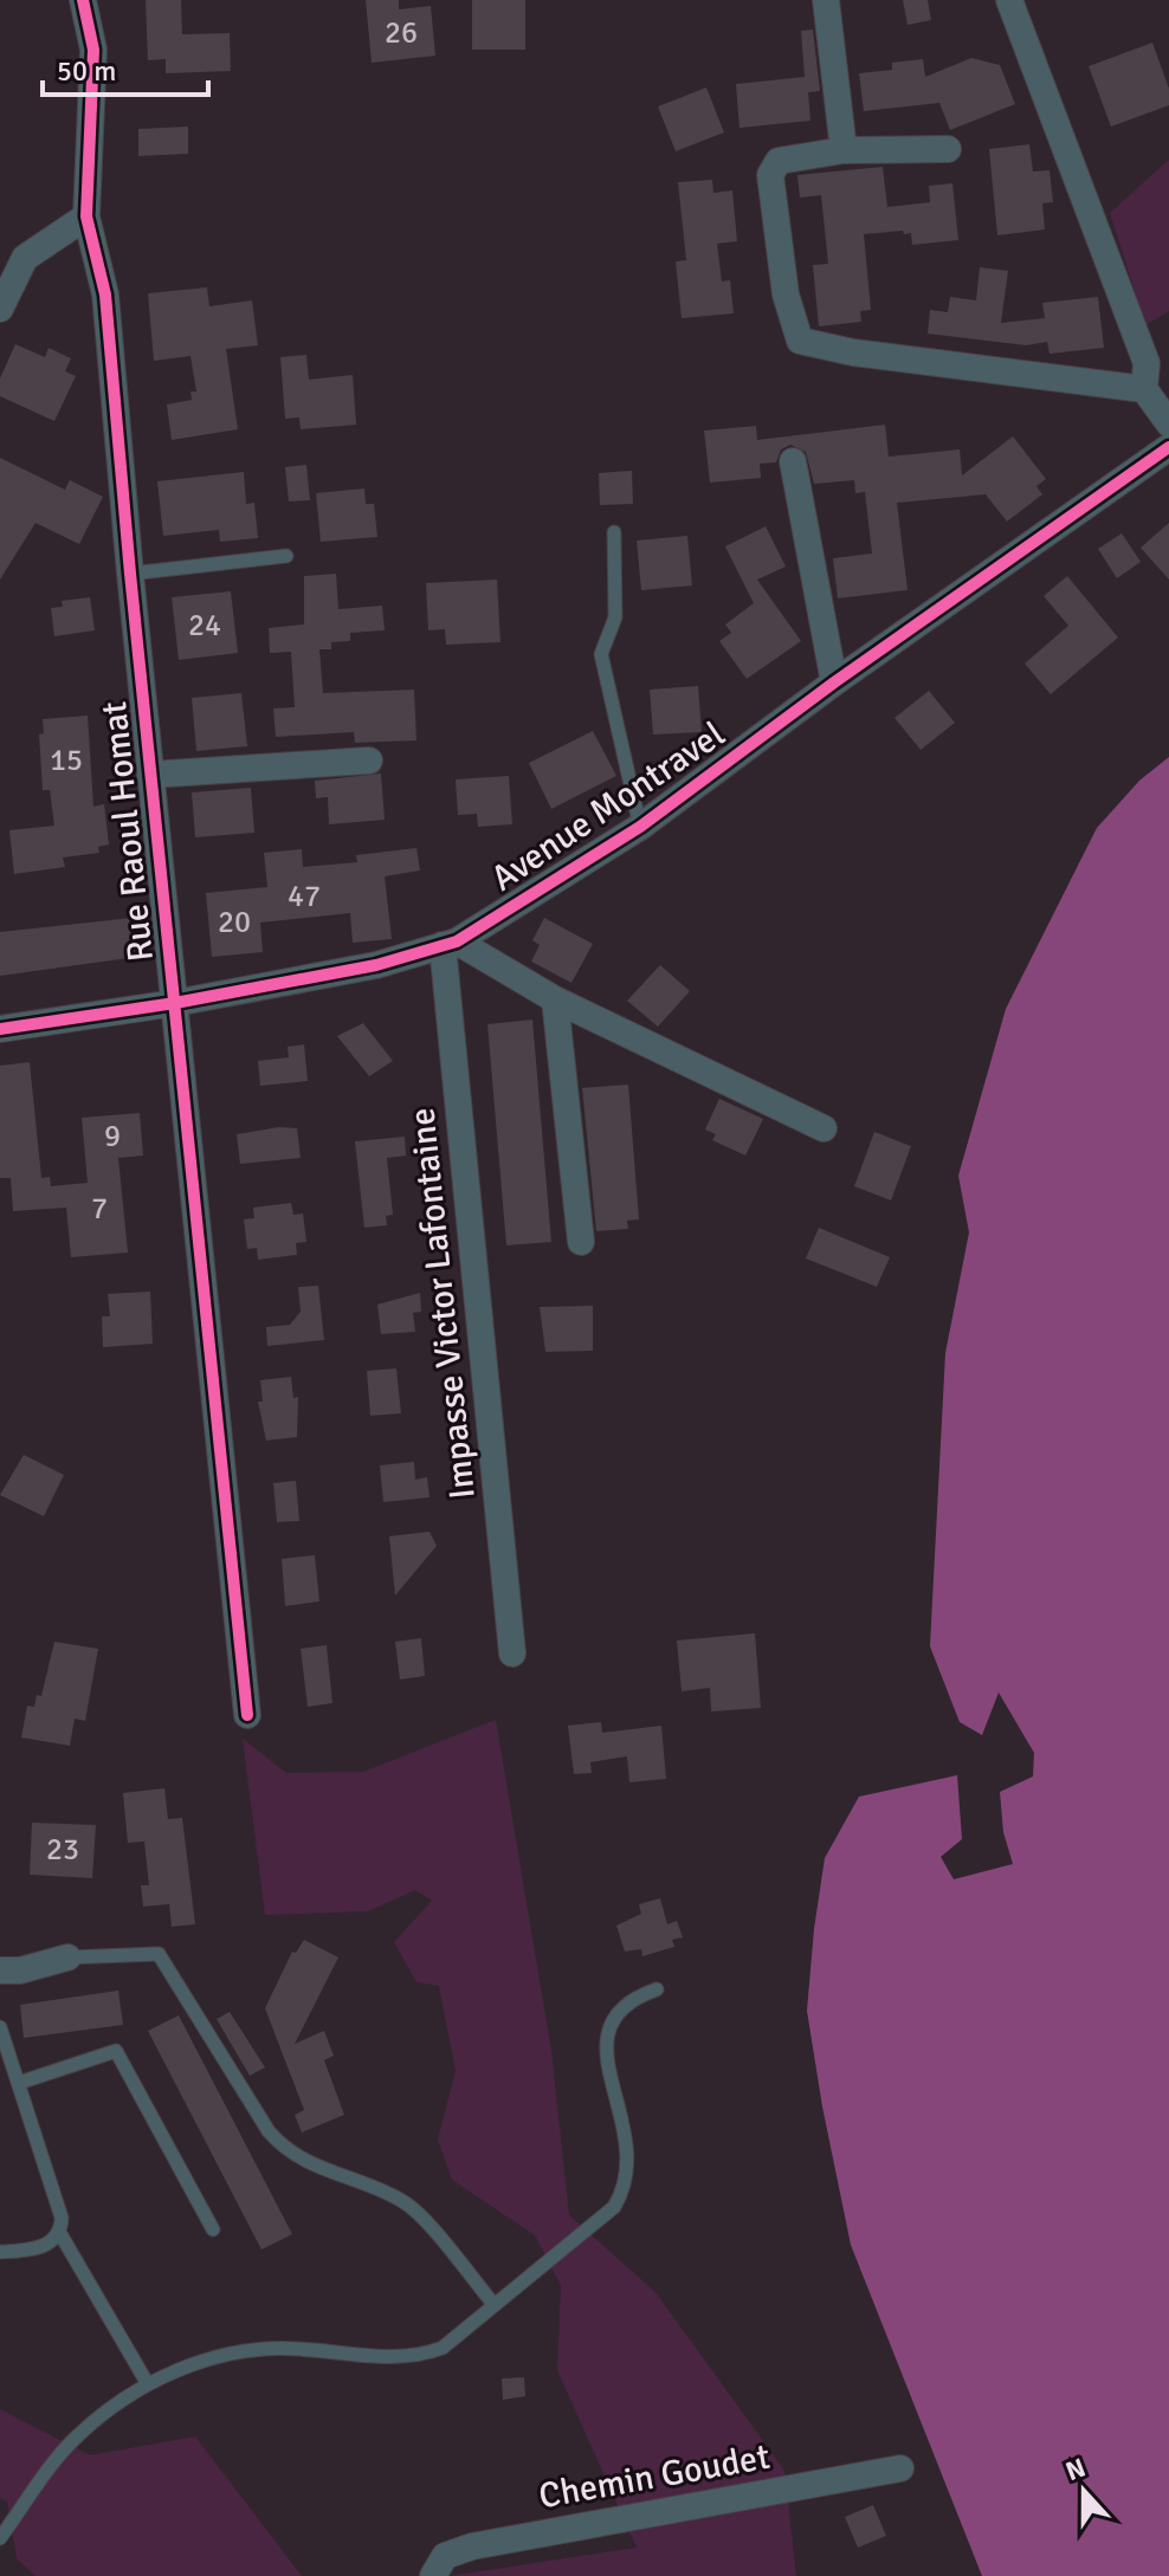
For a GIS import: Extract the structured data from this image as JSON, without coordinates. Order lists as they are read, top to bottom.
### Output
{
  "streets": {
    "street": [
      "Avenue Montravel",
      "Rue Raoul Homat",
      "Impasse Victor Lafontaine",
      "Chemin Goudet"
    ]
  },
  "crossings": [
    ["Avenue Montravel", "Rue Raoul Homat"],
    ["Avenue Montravel", "Impasse Victor Lafontaine"]
  ],
  "house_numbers": [
    "26",
    "24",
    "15",
    "47",
    "20",
    "9",
    "7",
    "23"
  ],
  "scale_bar": "50 m",
  "north": "top"
}
